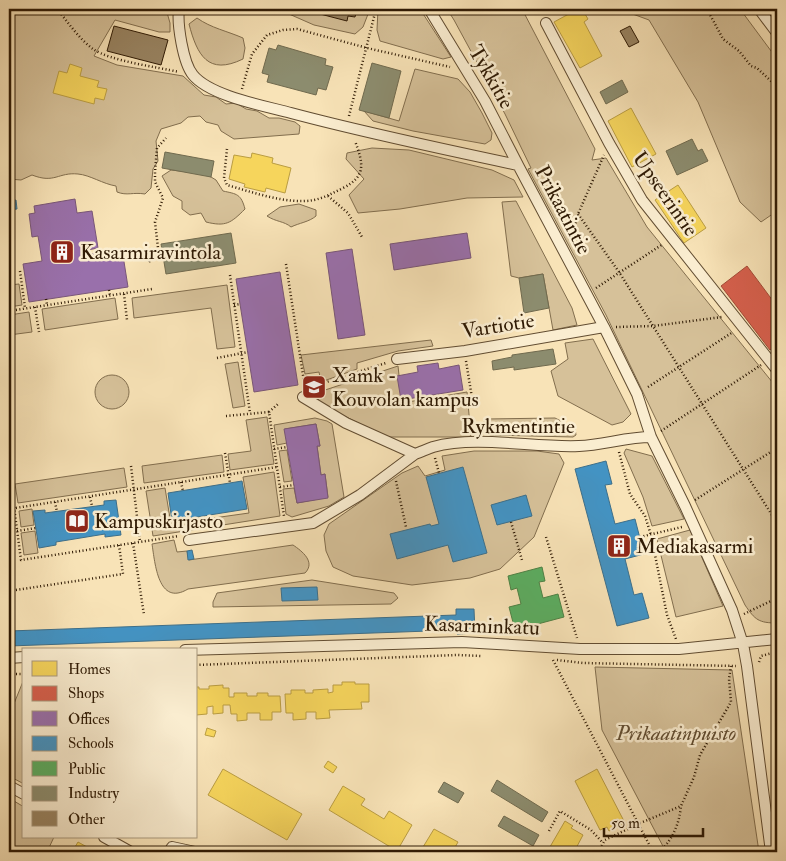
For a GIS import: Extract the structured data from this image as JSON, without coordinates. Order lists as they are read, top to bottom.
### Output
{
  "streets": {
    "street": [
      "Tykkitie",
      "Upseerintie",
      "Prikaatintie",
      "Vartiotie",
      "Rykmentintie",
      "Kasarminkatu"
    ]
  },
  "crossings": [
    ["Tykkitie", "Prikaatintie"],
    ["Prikaatintie", "Vartiotie"],
    ["Prikaatintie", "Rykmentintie"],
    ["Prikaatintie", "Kasarminkatu"]
  ],
  "parks": ["Prikaatinpuisto"],
  "places": {
    "building": ["Kasarmiravintola", "Mediakasarmi"],
    "school or university": ["Xamk - Kouvolan kampus"],
    "library": ["Kampuskirjasto"]
  },
  "legend": [
    "Homes",
    "Shops",
    "Offices",
    "Schools",
    "Public",
    "Industry",
    "Other"
  ],
  "scale_bar": "50 m"
}
